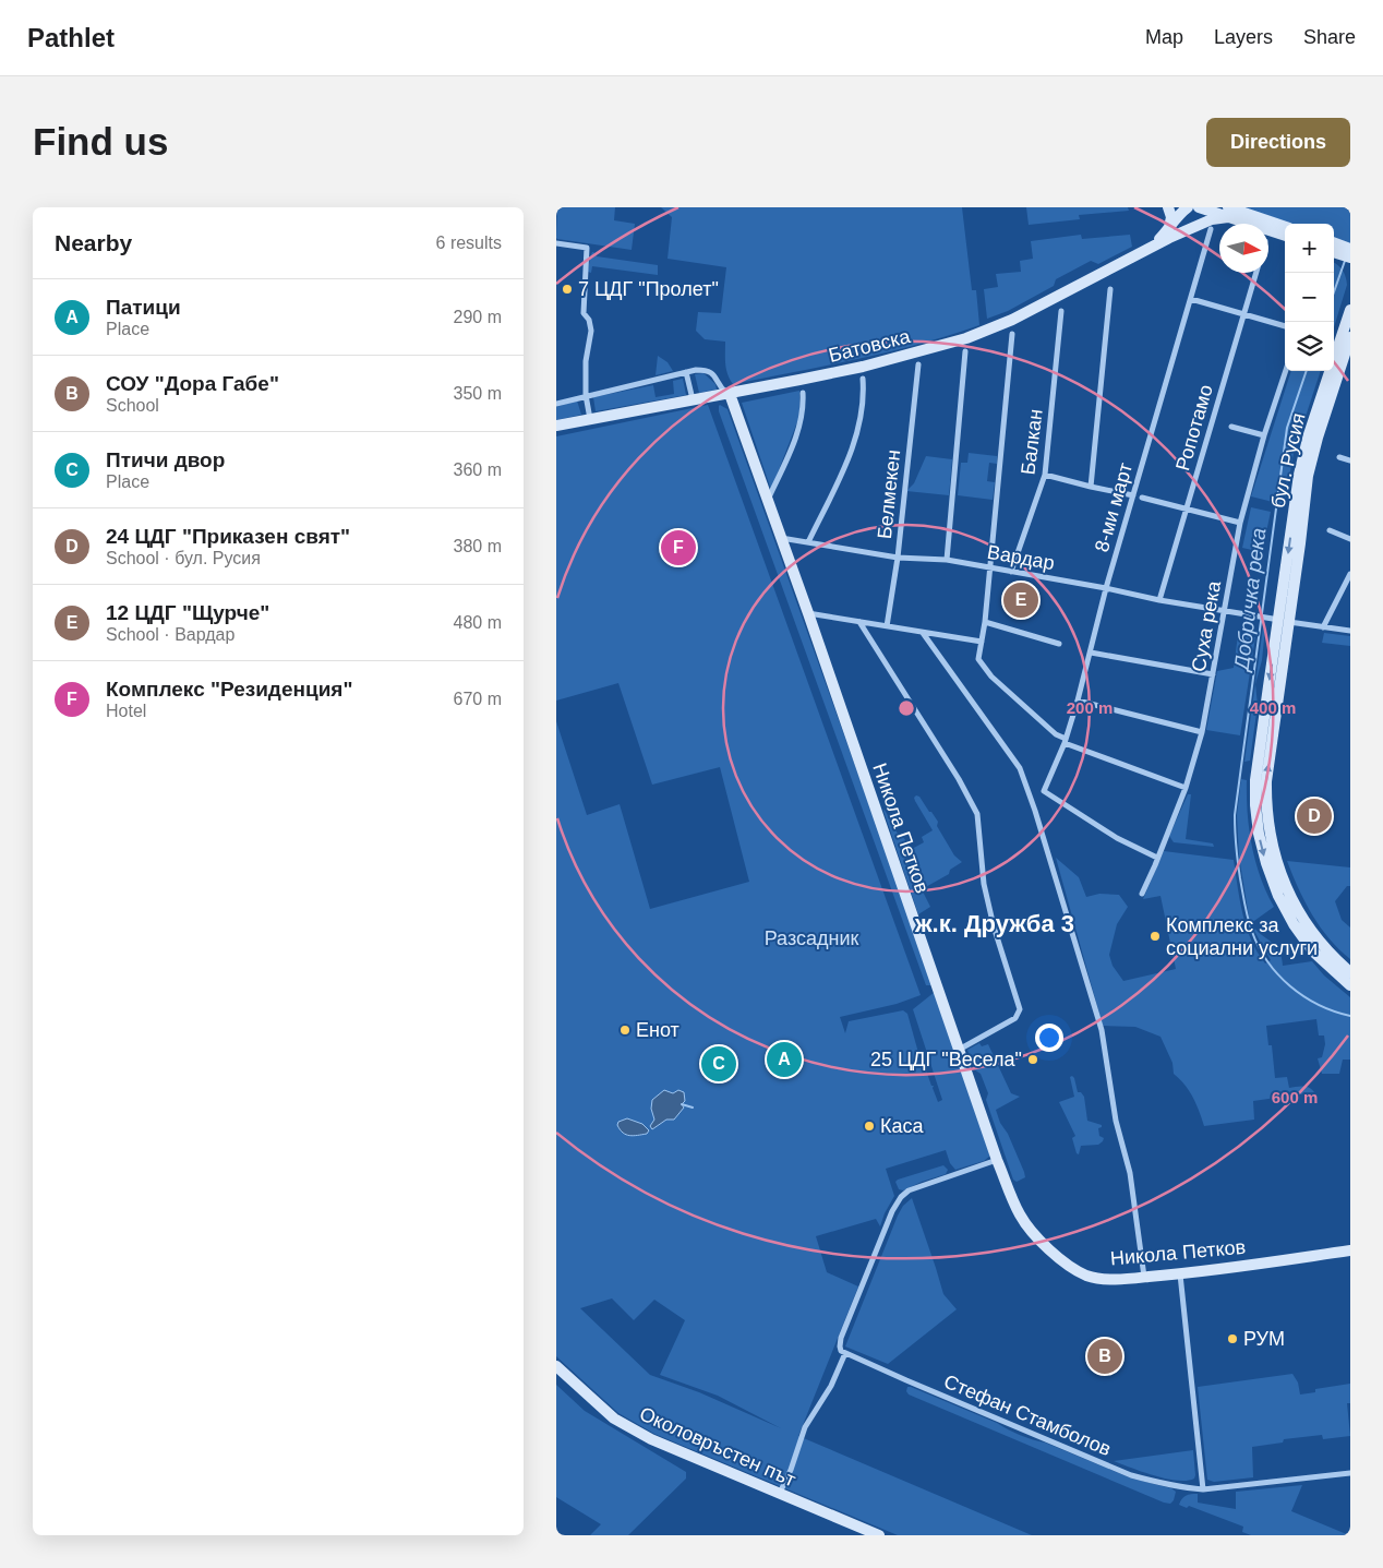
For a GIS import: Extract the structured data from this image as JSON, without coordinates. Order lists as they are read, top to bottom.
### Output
{
  "streets": {
    "main road": [
      "Батовска",
      "бул. Русия",
      "Никола Петков",
      "Околовръстен път"
    ],
    "street": [
      "Ропотамо",
      "Балкан",
      "Белмекен",
      "8-ми март",
      "Вардар",
      "Суха река",
      "Стефан Стамболов"
    ]
  },
  "crossings": [
    ["Батовска", "Никола Петков"],
    ["Ропотамо", "Вардар"],
    ["Балкан", "Вардар"],
    ["бул. Русия", "Вардар"],
    ["Белмекен", "Вардар"],
    ["8-ми март", "Вардар"],
    ["8-ми март", "Суха река"],
    ["Вардар", "Суха река"],
    ["Вардар", "Никола Петков"]
  ],
  "districts": ["ж.к. Дружба 3"],
  "water": ["Добричка река"],
  "parks": ["Разсадник"],
  "places": [
    "7 ЦДГ \"Пролет\"",
    "Комплекс за социални услуги",
    "Енот",
    "25 ЦДГ \"Весела\"",
    "Каса",
    "РУМ"
  ],
  "north": "right",
  "page": {
    "header": "Pathlet",
    "nav": ["Map", "Layers", "Share"],
    "buttons": "Directions",
    "title": "Find us",
    "heading": ["Nearby", "6 results"],
    "map_buttons": ["+", "−"],
    "list": [
      {
        "mark": "A",
        "name": "Патици",
        "note": "Place",
        "value": "290 m"
      },
      {
        "mark": "B",
        "name": "СОУ \"Дора Габе\"",
        "note": "School",
        "value": "350 m"
      },
      {
        "mark": "C",
        "name": "Птичи двор",
        "note": "Place",
        "value": "360 m"
      },
      {
        "mark": "D",
        "name": "24 ЦДГ \"Приказен свят\"",
        "note": "School · бул. Русия",
        "value": "380 m"
      },
      {
        "mark": "E",
        "name": "12 ЦДГ \"Щурче\"",
        "note": "School · Вардар",
        "value": "480 m"
      },
      {
        "mark": "F",
        "name": "Комплекс \"Резиденция\"",
        "note": "Hotel",
        "value": "670 m"
      }
    ],
    "pins": [
      "F",
      "E",
      "D",
      "A",
      "C",
      "B"
    ]
  },
  "rings": ["200 m", "400 m", "600 m"]
}
